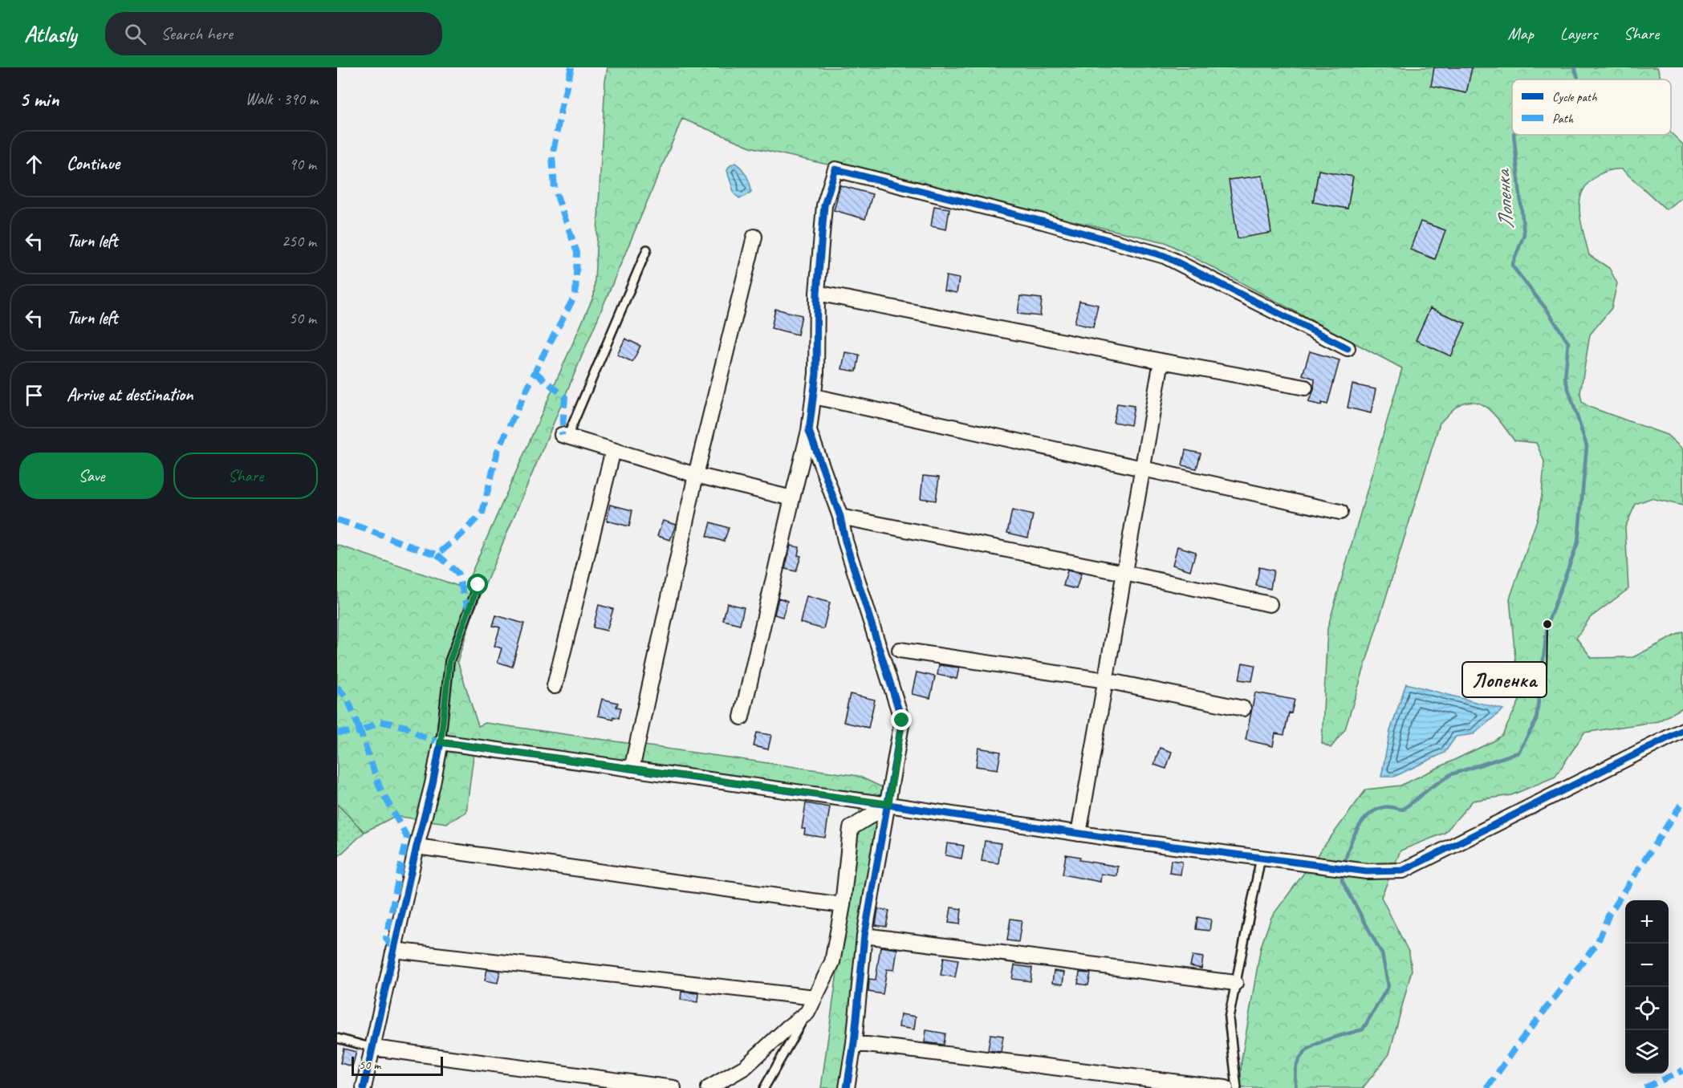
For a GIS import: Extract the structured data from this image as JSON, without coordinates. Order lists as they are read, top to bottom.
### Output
{
  "water": ["Лопенка"],
  "places": ["Лопенка"],
  "legend": ["Cycle path", "Path"],
  "scale_bar": "50 m",
  "page": {
    "header": "Atlasly",
    "search": "Search here",
    "nav": ["Map", "Layers", "Share"],
    "heading": ["5 min", "Walk · 390 m"],
    "list": [
      ["Continue", "90 m"],
      ["Turn left", "250 m"],
      ["Turn left", "50 m"],
      "Arrive at destination"
    ],
    "buttons": ["Save", "Share"],
    "map_buttons": ["+", "−"],
    "scale": "50 m"
  }
}
